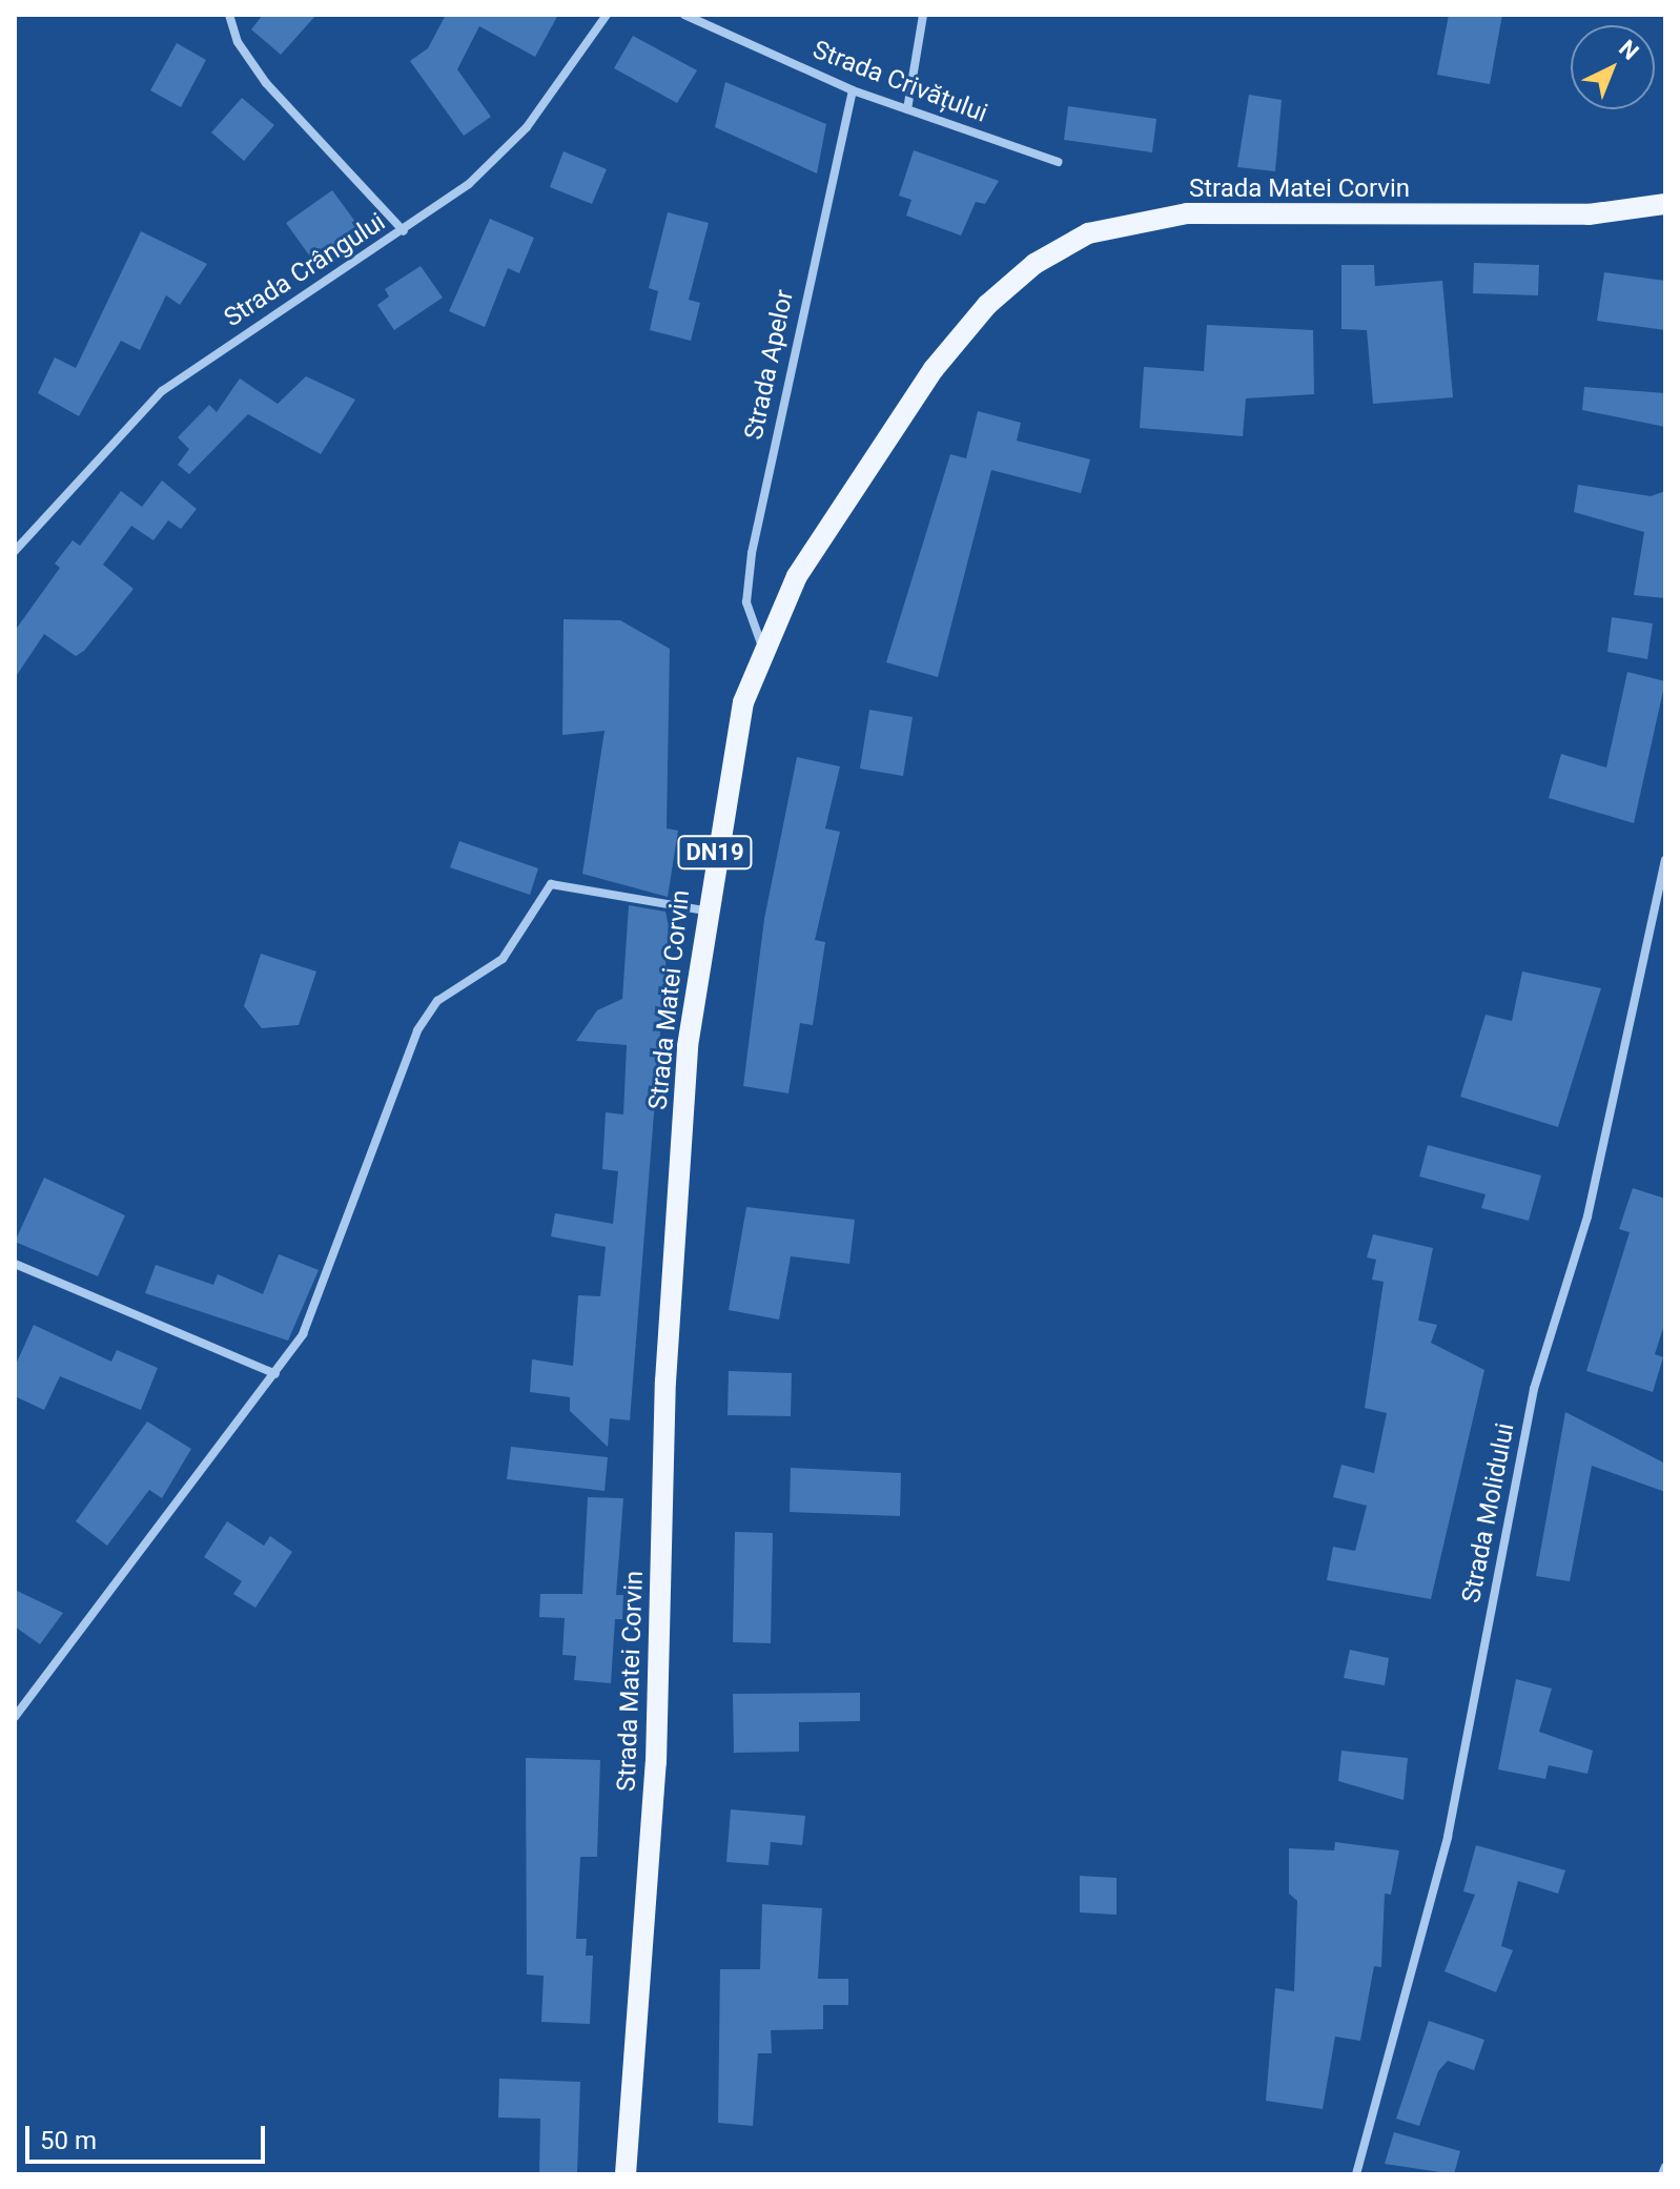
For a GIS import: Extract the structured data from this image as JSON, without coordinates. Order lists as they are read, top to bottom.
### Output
{
  "streets": {
    "main road": ["Strada Matei Corvin", "DN19"],
    "street": [
      "Strada Crivățului",
      "Strada Crângului",
      "Strada Apelor",
      "Strada Molidului"
    ]
  },
  "crossings": [
    ["Strada Crivățului", "Strada Apelor"],
    ["Strada Matei Corvin", "Strada Apelor"]
  ],
  "scale_bar": "50 m",
  "north": "top right"
}
